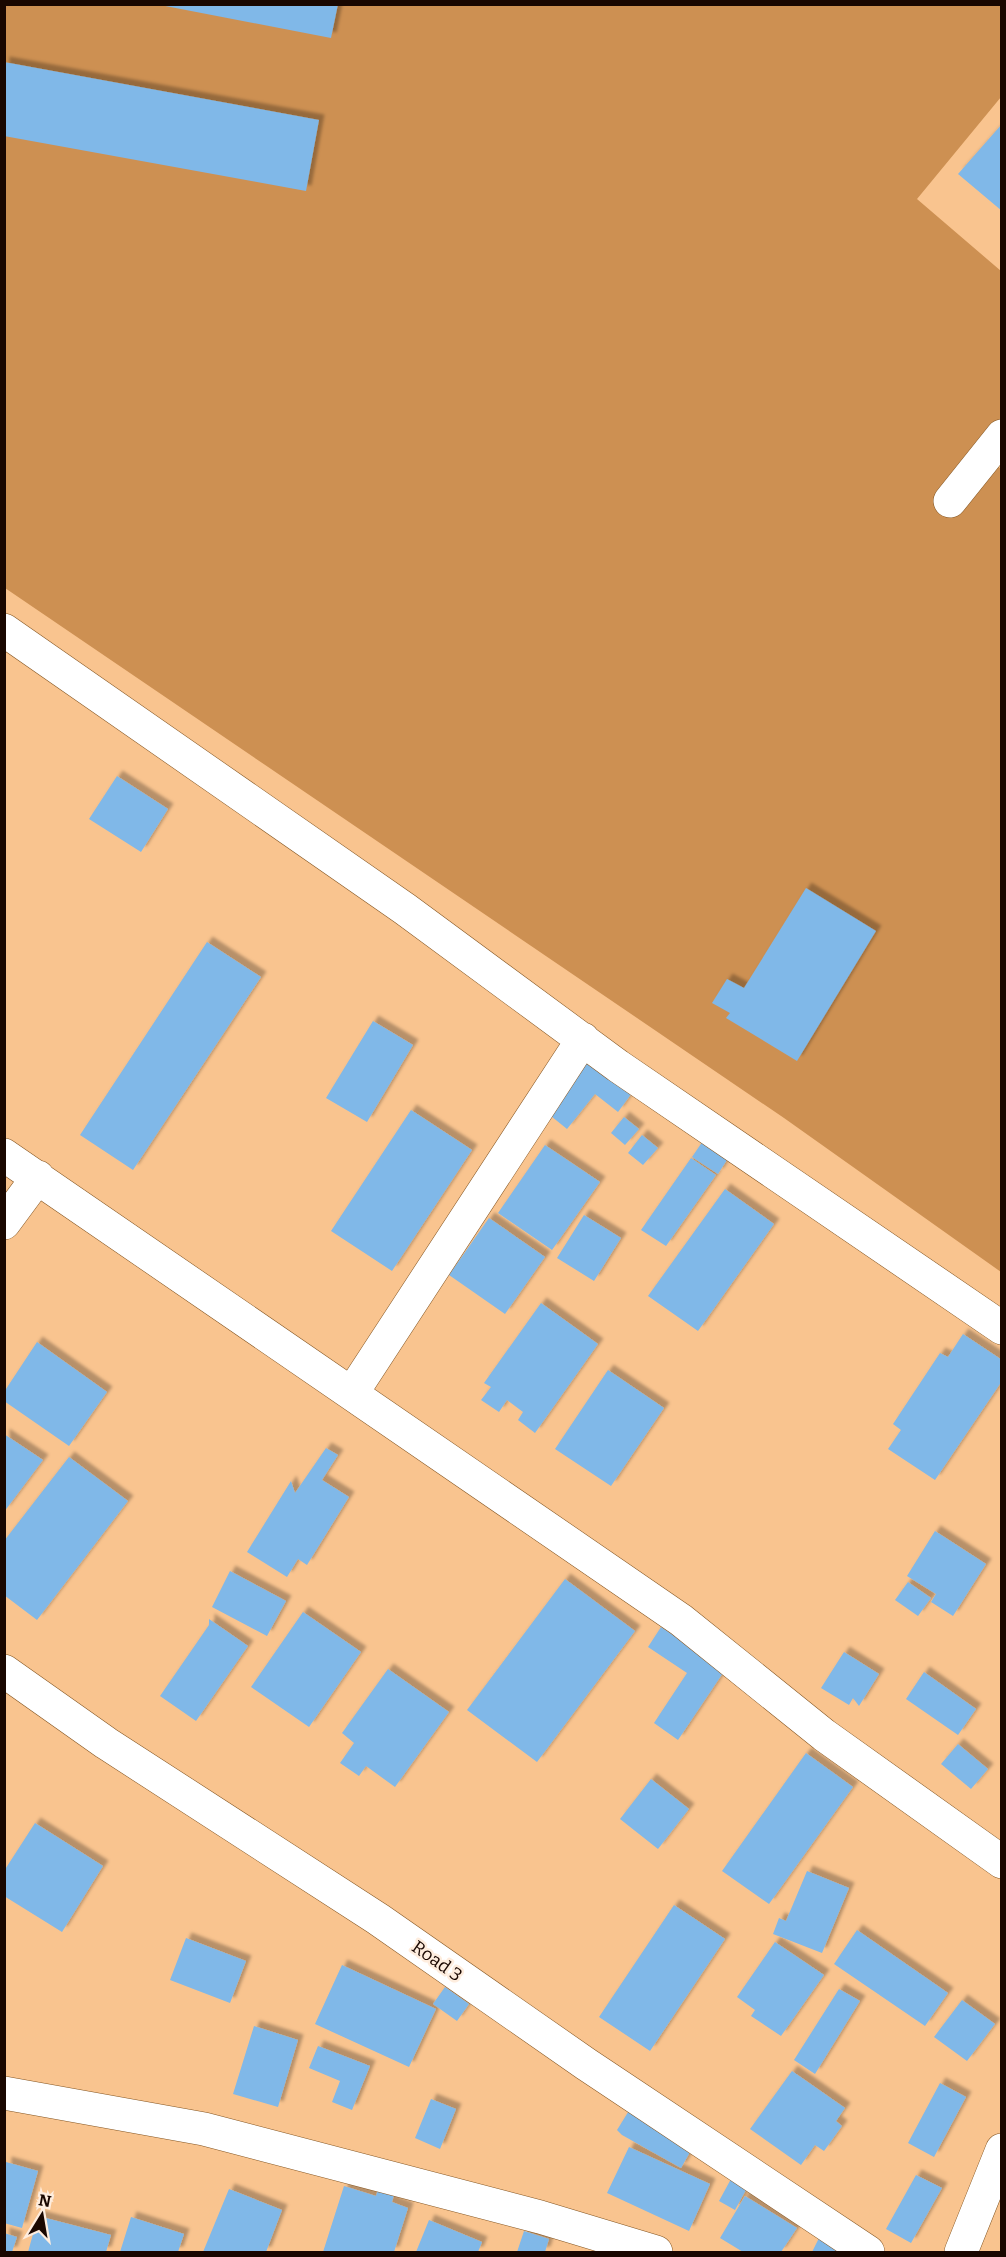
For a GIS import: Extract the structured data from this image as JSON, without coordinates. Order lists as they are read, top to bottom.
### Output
{
  "streets": {
    "street": ["Road 3"]
  },
  "north": "top"
}
